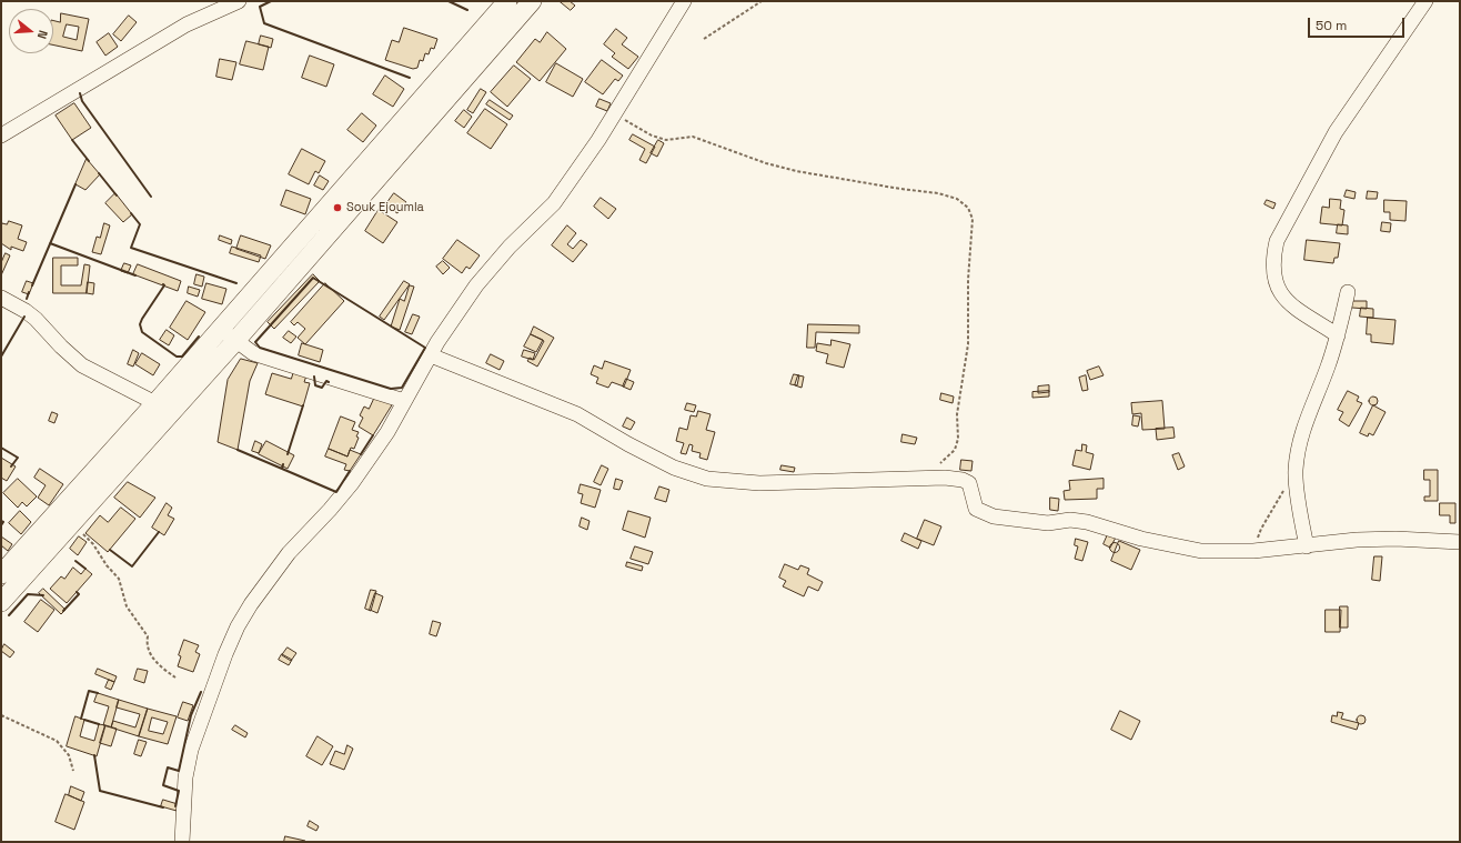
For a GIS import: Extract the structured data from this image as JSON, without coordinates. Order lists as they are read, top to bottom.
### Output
{
  "places": ["Souk Ejoumla"],
  "scale_bar": "50 m",
  "north": "right"
}
